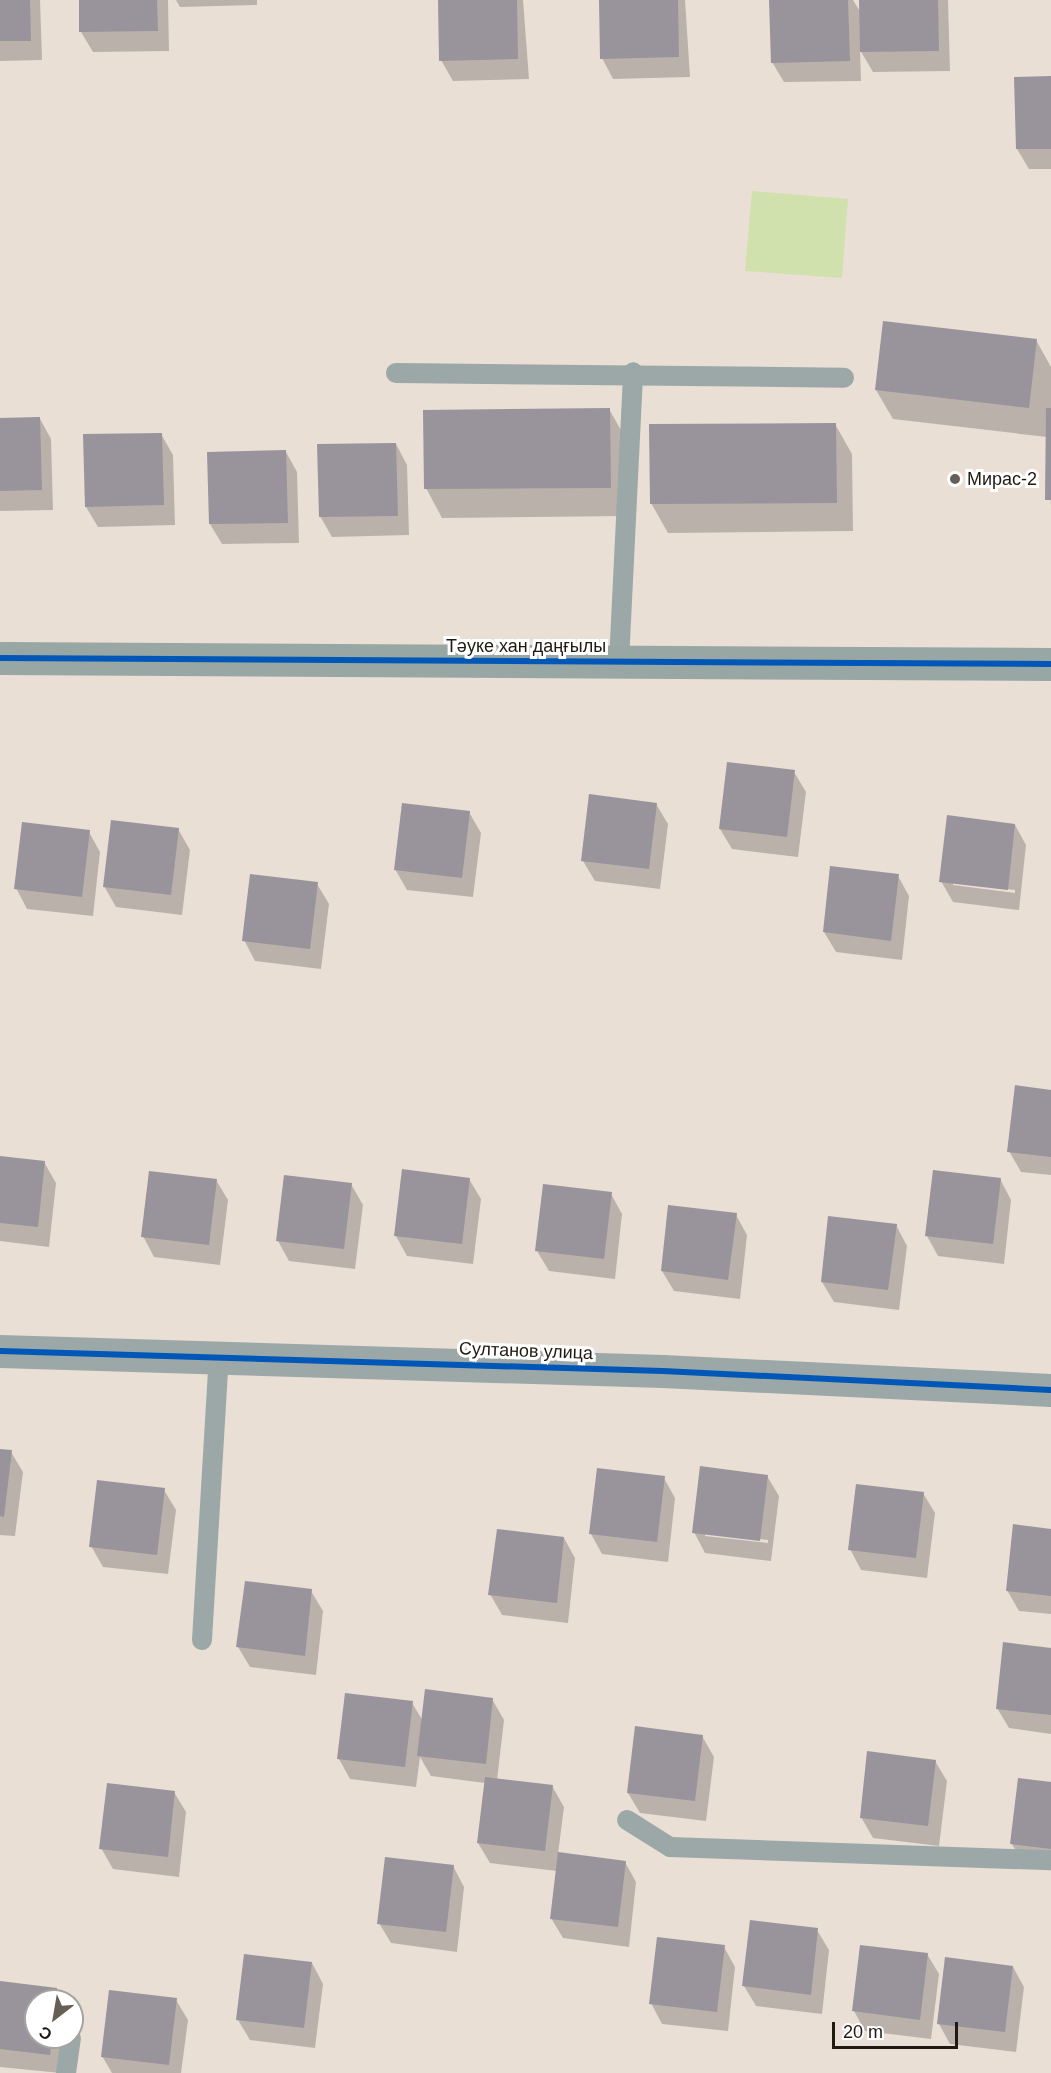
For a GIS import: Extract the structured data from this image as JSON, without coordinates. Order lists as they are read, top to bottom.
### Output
{
  "streets": {
    "street": ["Тәуке хан даңғылы", "Султанов улица"]
  },
  "places": ["Мирас-2"],
  "scale_bar": "20 m",
  "north": "bottom left"
}
